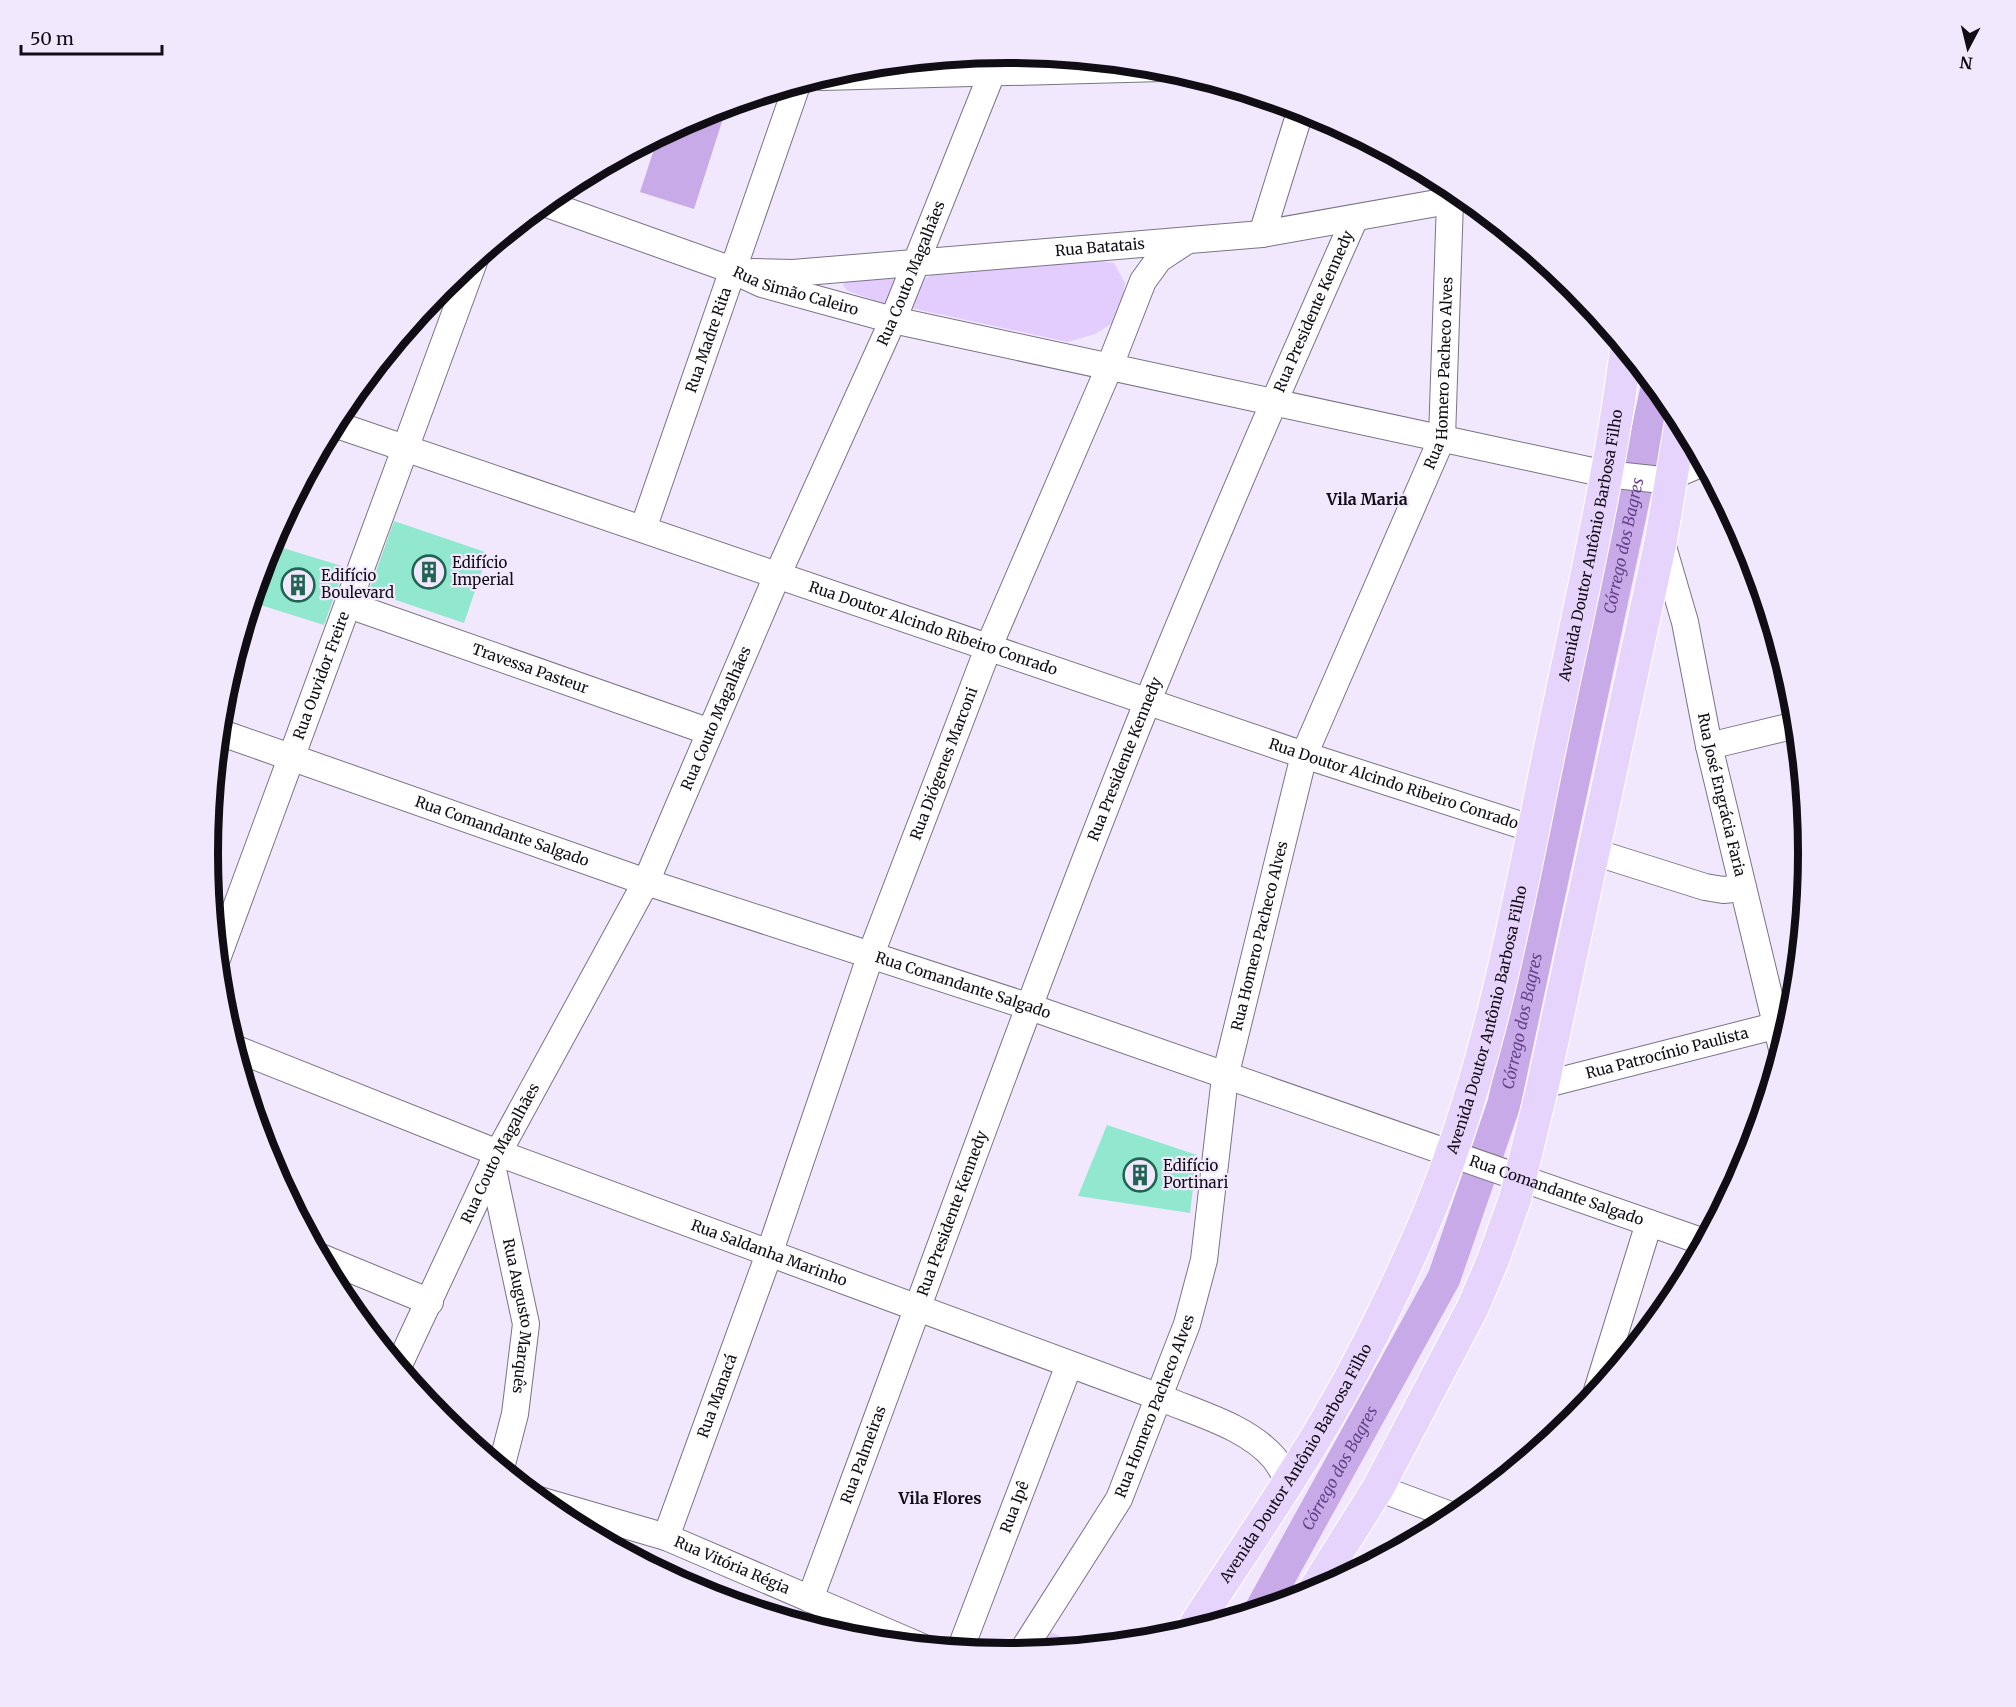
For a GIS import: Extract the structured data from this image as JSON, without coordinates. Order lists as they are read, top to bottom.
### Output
{
  "streets": {
    "main road": ["Avenida Doutor Antônio Barbosa Filho"],
    "street": [
      "Rua Batatais",
      "Rua Couto Magalhães",
      "Rua Simão Caleiro",
      "Rua Presidente Kennedy",
      "Rua Madre Rita",
      "Rua Homero Pacheco Alves",
      "Rua Doutor Alcindo Ribeiro Conrado",
      "Travessa Pasteur",
      "Rua Ouvidor Freire",
      "Rua Diógenes Marconi",
      "Rua José Engrácia Faria",
      "Rua Comandante Salgado",
      "Rua Patrocínio Paulista",
      "Rua Saldanha Marinho",
      "Rua Augusto Marquês",
      "Rua Manacá",
      "Rua Palmeiras",
      "Rua Ipê",
      "Rua Vitória Régia"
    ]
  },
  "crossings": [
    ["Rua Batatais", "Rua Couto Magalhães"],
    ["Rua Batatais", "Rua Simão Caleiro"],
    ["Rua Batatais", "Rua Presidente Kennedy"],
    ["Rua Batatais", "Rua Madre Rita"],
    ["Rua Batatais", "Rua Diógenes Marconi"],
    ["Rua Couto Magalhães", "Rua Simão Caleiro"],
    ["Rua Couto Magalhães", "Rua Doutor Alcindo Ribeiro Conrado"],
    ["Rua Couto Magalhães", "Travessa Pasteur"],
    ["Rua Couto Magalhães", "Rua Comandante Salgado"],
    ["Rua Couto Magalhães", "Rua Saldanha Marinho"],
    ["Rua Couto Magalhães", "Rua Augusto Marquês"],
    ["Rua Simão Caleiro", "Rua Presidente Kennedy"],
    ["Rua Simão Caleiro", "Rua Madre Rita"],
    ["Rua Simão Caleiro", "Rua Homero Pacheco Alves"],
    ["Rua Simão Caleiro", "Avenida Doutor Antônio Barbosa Filho"],
    ["Rua Simão Caleiro", "Rua Diógenes Marconi"],
    ["Rua Presidente Kennedy", "Rua Doutor Alcindo Ribeiro Conrado"],
    ["Rua Presidente Kennedy", "Rua Comandante Salgado"],
    ["Rua Presidente Kennedy", "Rua Saldanha Marinho"],
    ["Rua Presidente Kennedy", "Rua Palmeiras"],
    ["Rua Madre Rita", "Rua Doutor Alcindo Ribeiro Conrado"],
    ["Rua Homero Pacheco Alves", "Rua Doutor Alcindo Ribeiro Conrado"],
    ["Rua Homero Pacheco Alves", "Rua Comandante Salgado"],
    ["Rua Homero Pacheco Alves", "Rua Saldanha Marinho"],
    ["Avenida Doutor Antônio Barbosa Filho", "Rua Doutor Alcindo Ribeiro Conrado"],
    ["Avenida Doutor Antônio Barbosa Filho", "Rua Comandante Salgado"],
    ["Avenida Doutor Antônio Barbosa Filho", "Rua Saldanha Marinho"],
    ["Rua Doutor Alcindo Ribeiro Conrado", "Rua Ouvidor Freire"],
    ["Rua Doutor Alcindo Ribeiro Conrado", "Rua Diógenes Marconi"],
    ["Travessa Pasteur", "Rua Ouvidor Freire"],
    ["Rua Ouvidor Freire", "Rua Comandante Salgado"],
    ["Rua Diógenes Marconi", "Rua Comandante Salgado"],
    ["Rua Diógenes Marconi", "Rua Saldanha Marinho"],
    ["Rua Diógenes Marconi", "Rua Manacá"],
    ["Rua Saldanha Marinho", "Rua Augusto Marquês"],
    ["Rua Saldanha Marinho", "Rua Manacá"],
    ["Rua Saldanha Marinho", "Rua Palmeiras"],
    ["Rua Saldanha Marinho", "Rua Ipê"],
    ["Rua Manacá", "Rua Vitória Régia"],
    ["Rua Palmeiras", "Rua Vitória Régia"]
  ],
  "districts": ["Vila Maria", "Vila Flores"],
  "water": ["Córrego dos Bagres"],
  "places": {
    "building": ["Edifício Imperial", "Edifício Boulevard", "Edifício Portinari"]
  },
  "scale_bar": "50 m",
  "north": "bottom"
}
